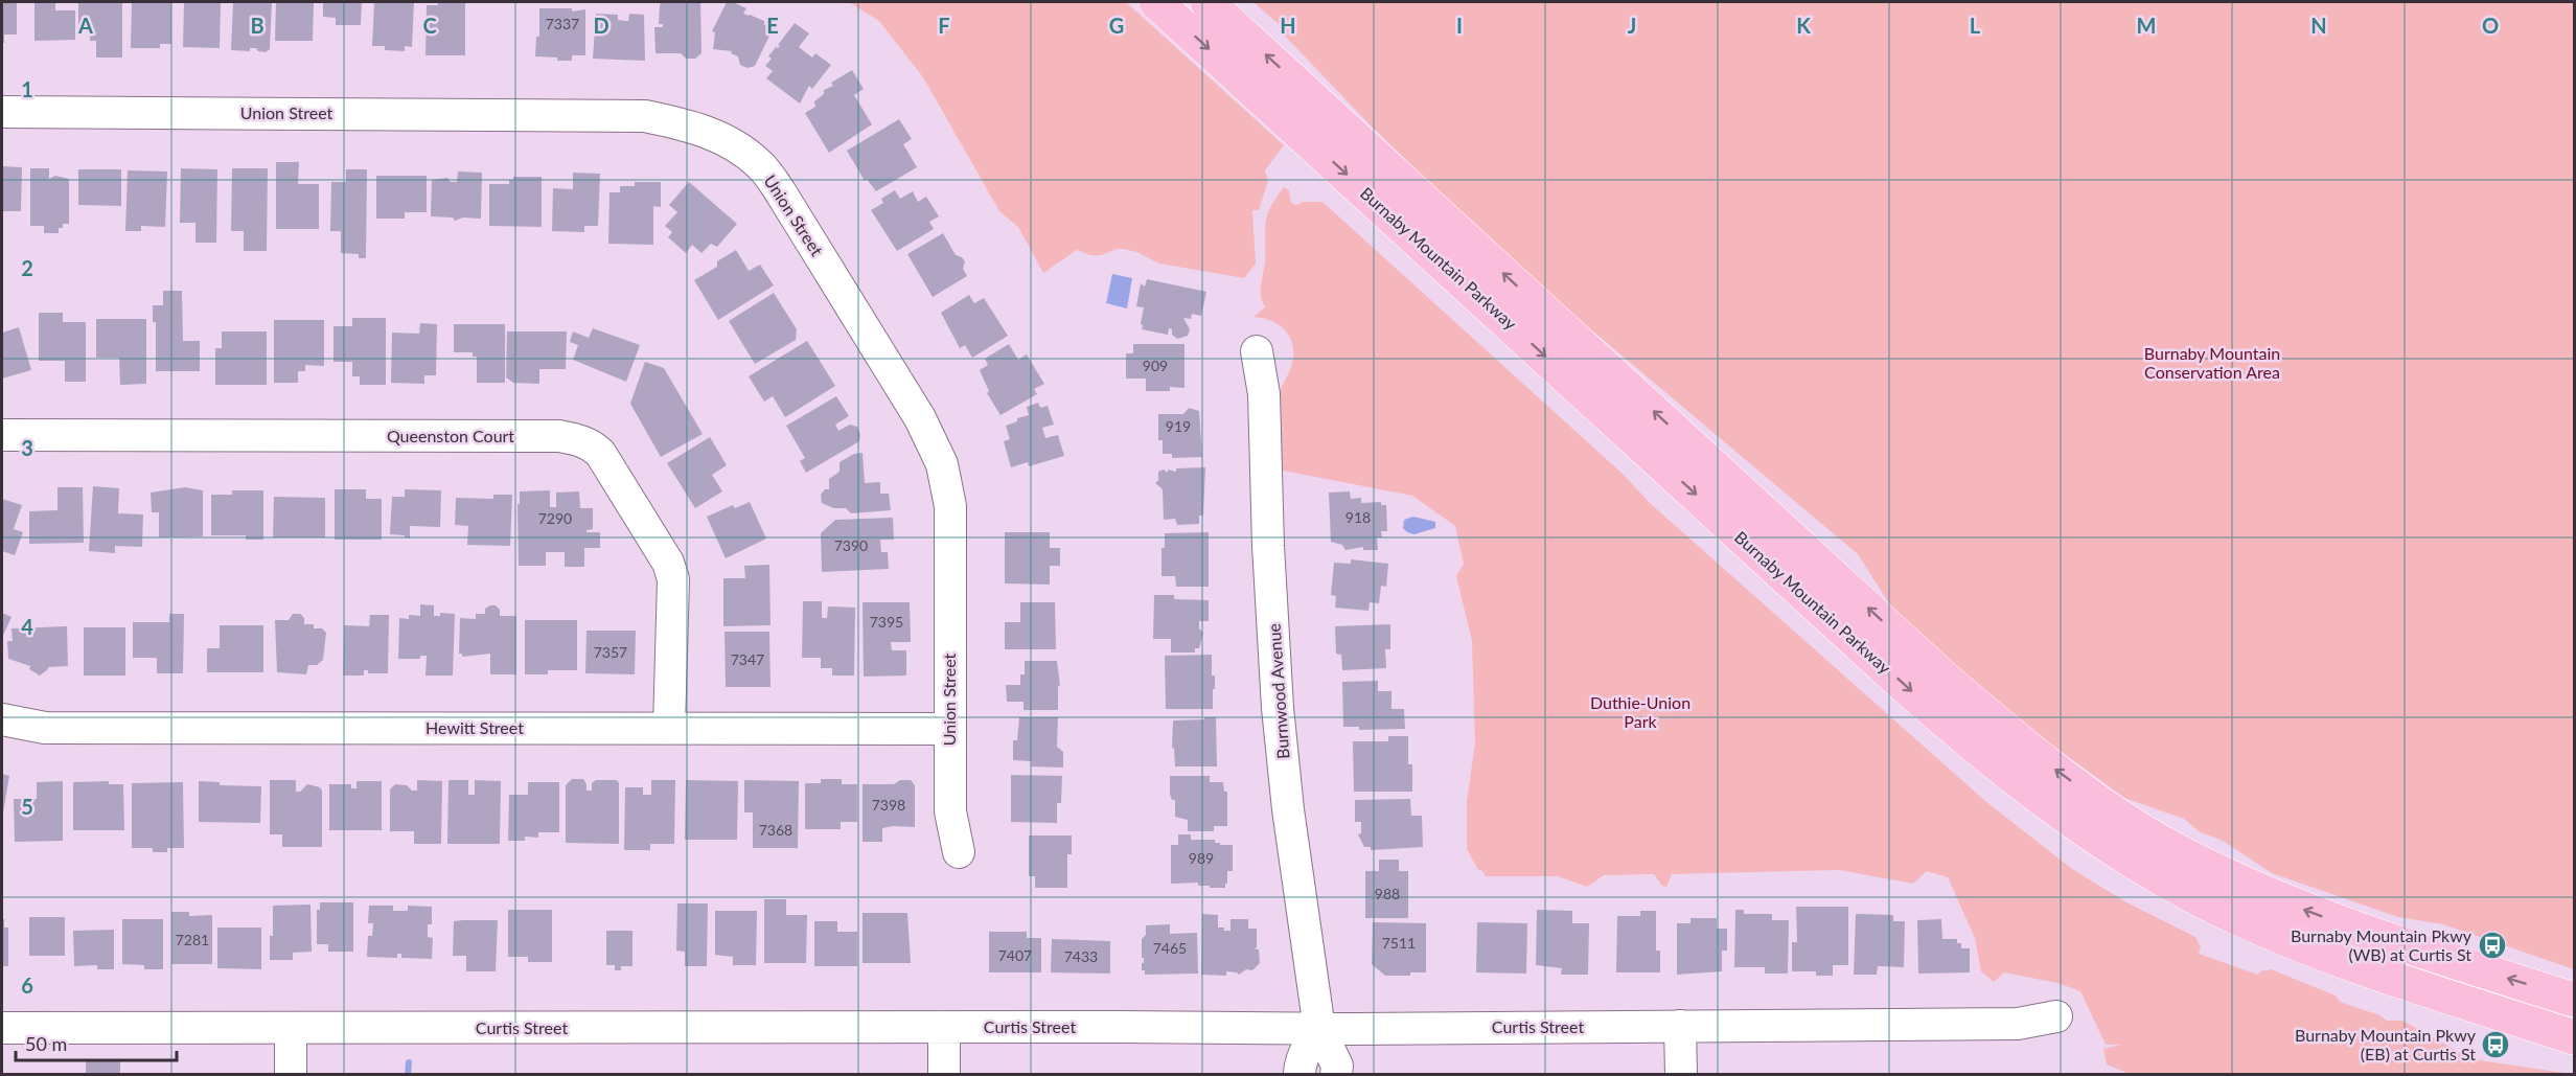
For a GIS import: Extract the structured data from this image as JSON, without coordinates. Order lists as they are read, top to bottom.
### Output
{
  "streets": {
    "main road": ["Burnaby Mountain Parkway"],
    "street": [
      "Union Street",
      "Queenston Court",
      "Burnwood Avenue",
      "Hewitt Street",
      "Curtis Street"
    ]
  },
  "crossings": [
    ["Union Street", "Hewitt Street"],
    ["Queenston Court", "Hewitt Street"],
    ["Burnwood Avenue", "Curtis Street"]
  ],
  "parks": ["Burnaby Mountain Conservation Area", "Duthie-Union Park"],
  "places": {
    "bus stop": ["Burnaby Mountain Pkwy (WB) at Curtis St", "Burnaby Mountain Pkwy (EB) at Curtis St"]
  },
  "house_numbers": [
    "7337",
    "909",
    "919",
    "918",
    "7290",
    "7390",
    "7395",
    "7357",
    "7347",
    "7398",
    "7368",
    "989",
    "988",
    "7281",
    "7511",
    "7465",
    "7407",
    "7433"
  ],
  "scale_bar": "50 m",
  "grid": {
    "columns": [
      "A",
      "B",
      "C",
      "D",
      "E",
      "F",
      "G",
      "H",
      "I",
      "J",
      "K",
      "L",
      "M",
      "N",
      "O"
    ],
    "rows": [
      "1",
      "2",
      "3",
      "4",
      "5",
      "6"
    ]
  }
}
